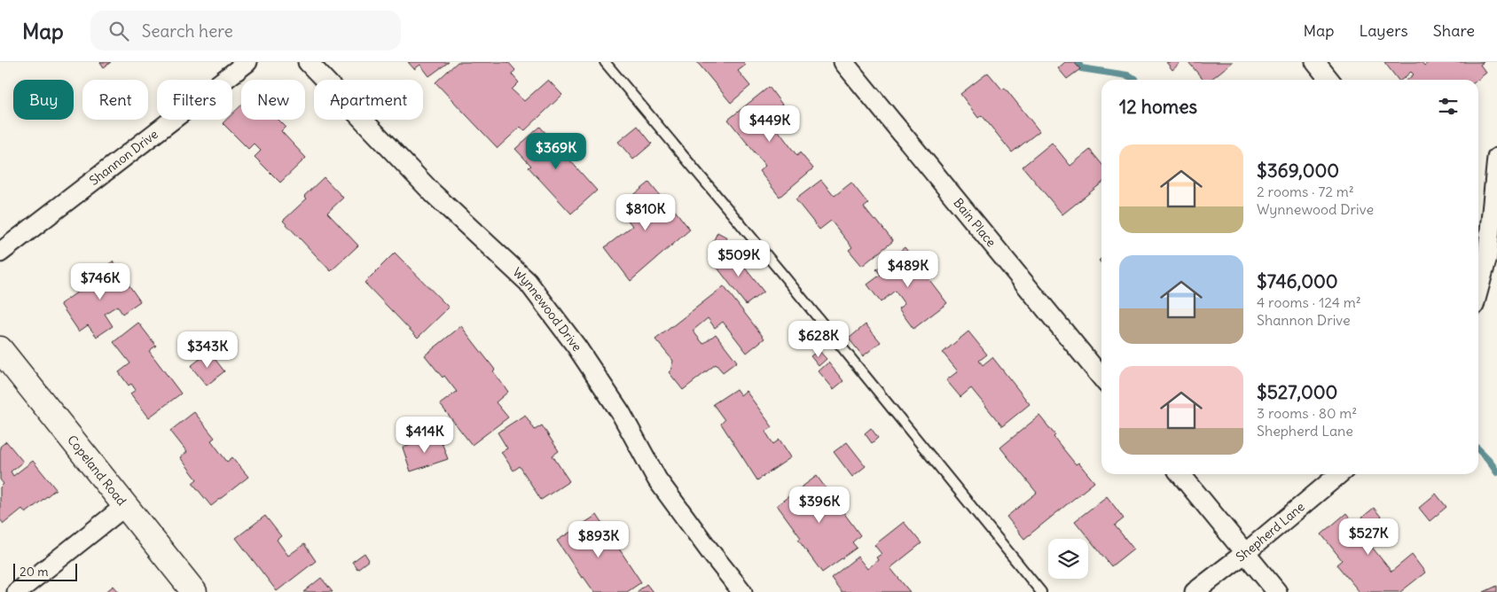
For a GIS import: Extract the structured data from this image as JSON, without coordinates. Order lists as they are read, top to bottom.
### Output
{
  "streets": {
    "street": [
      "Shannon Drive",
      "Bain Place",
      "Wynnewood Drive",
      "Copeland Road",
      "Shepherd Lane"
    ]
  },
  "scale_bar": "20 m",
  "page": {
    "header": "Map",
    "search": "Search here",
    "nav": ["Map", "Layers", "Share"],
    "chip": [
      "Buy",
      "Rent",
      "Filters",
      "New",
      "Apartment"
    ],
    "heading": "12 homes",
    "price": [
      "$449K",
      "$369K",
      "$810K",
      "$509K",
      "$489K",
      "$746K",
      "$628K",
      "$343K",
      "$414K",
      "$396K",
      "$527K",
      "$893K"
    ],
    "list": [
      {
        "name": "$369,000",
        "note": "2 rooms · 72 m² · Wynnewood Drive"
      },
      {
        "name": "$746,000",
        "note": "4 rooms · 124 m² · Shannon Drive"
      },
      {
        "name": "$527,000",
        "note": "3 rooms · 80 m² · Shepherd Lane"
      }
    ],
    "scale": "20 m"
  }
}
